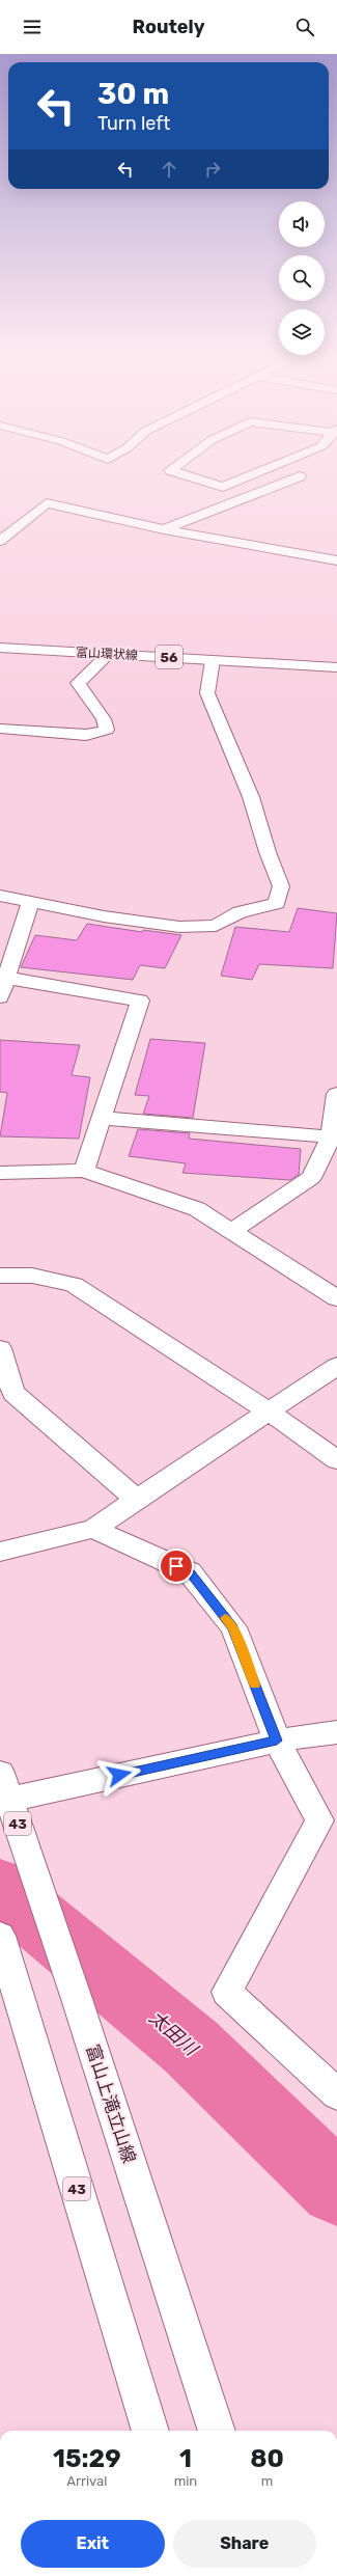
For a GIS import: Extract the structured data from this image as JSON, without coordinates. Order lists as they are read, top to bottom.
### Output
{
  "streets": {
    "street": [
      "富山環状線",
      "56",
      "43",
      "富山上滝立山線"
    ]
  },
  "water": ["太田川"],
  "page": {
    "header": "Routely",
    "turn": ["30 m", "Turn left"],
    "eta": [
      "15:29",
      "Arrival",
      "1",
      "min",
      "80",
      "m"
    ],
    "buttons": ["Exit", "Share"]
  }
}
